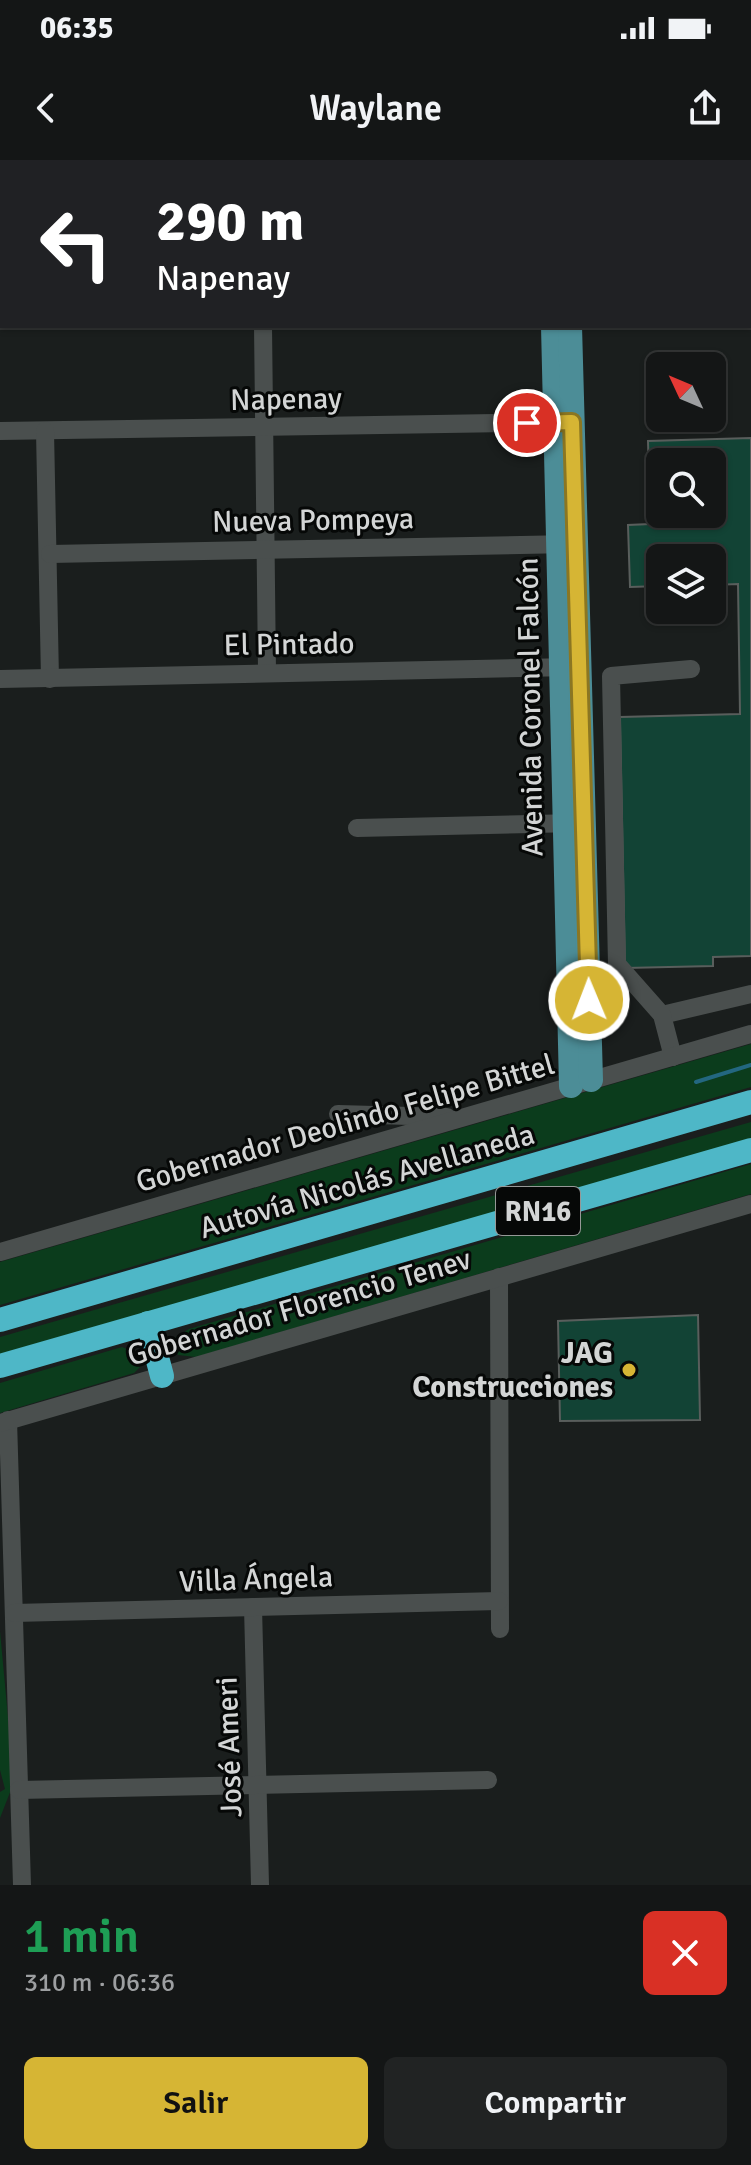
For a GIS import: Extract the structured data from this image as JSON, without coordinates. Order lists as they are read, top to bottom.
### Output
{
  "streets": {
    "highway": ["Autovía Nicolás Avellaneda", "RN16"],
    "main road": ["Avenida Coronel Falcón"],
    "street": [
      "Napenay",
      "Nueva Pompeya",
      "El Pintado",
      "Gobernador Deolindo Felipe Bittel",
      "Gobernador Florencio Tenev",
      "Villa Ángela",
      "José Ameri"
    ]
  },
  "crossings": [
    ["Napenay", "Avenida Coronel Falcón"],
    ["Nueva Pompeya", "Avenida Coronel Falcón"],
    ["El Pintado", "Avenida Coronel Falcón"],
    ["Avenida Coronel Falcón", "Gobernador Deolindo Felipe Bittel"],
    ["Villa Ángela", "José Ameri"]
  ],
  "places": ["JAG Construcciones"],
  "north": "top left",
  "page": {
    "status": "06:35",
    "header": "Waylane",
    "turn": ["290 m", "Napenay"],
    "heading": ["1 min", "310 m · 06:36"],
    "buttons": ["Salir", "Compartir"]
  }
}
